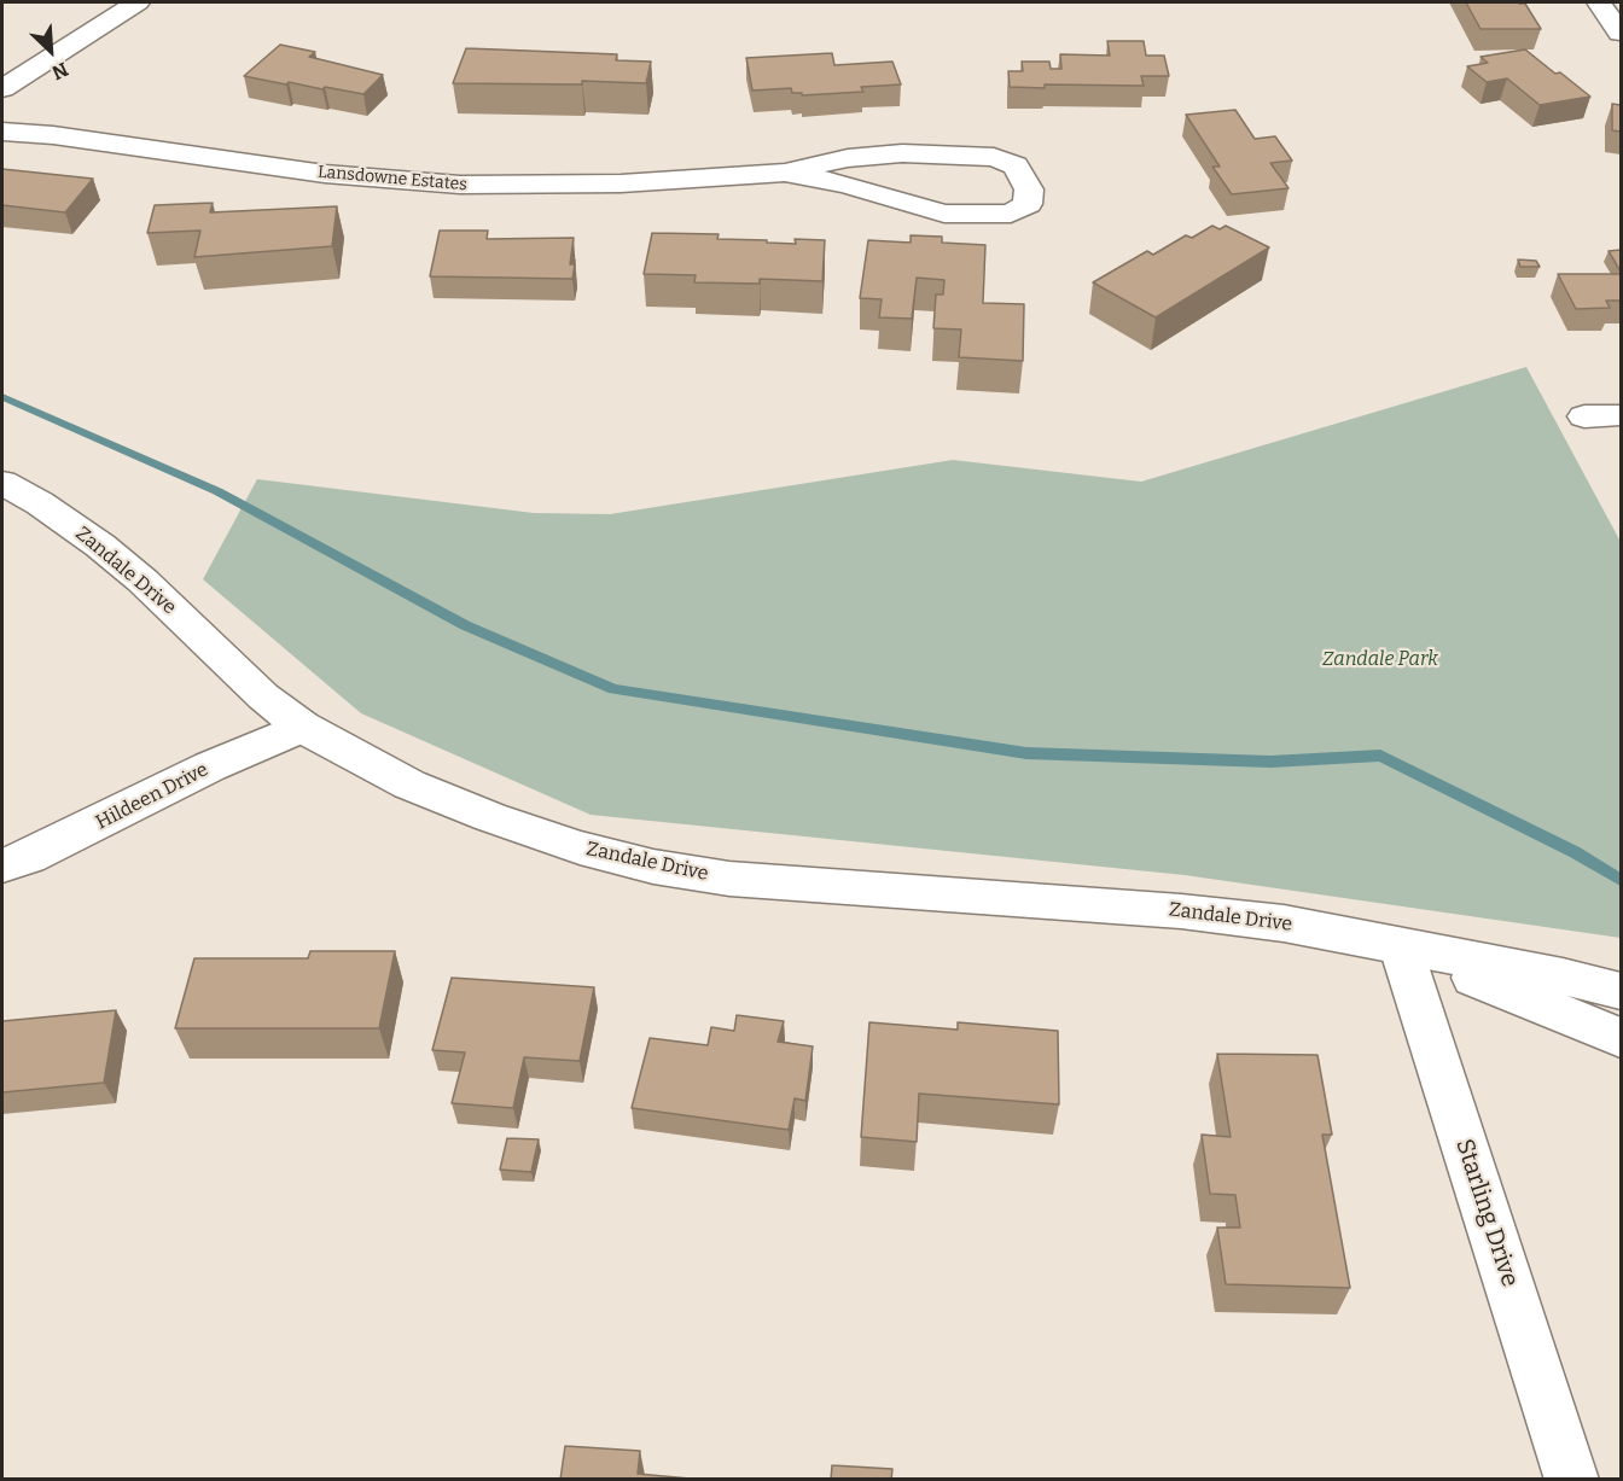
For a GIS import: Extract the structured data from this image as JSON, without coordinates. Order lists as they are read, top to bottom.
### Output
{
  "streets": {
    "street": [
      "Lansdowne Estates",
      "Zandale Drive",
      "Hildeen Drive",
      "Starling Drive"
    ]
  },
  "crossings": [
    ["Zandale Drive", "Hildeen Drive"],
    ["Zandale Drive", "Starling Drive"]
  ],
  "parks": ["Zandale Park"],
  "north": "bottom right"
}
